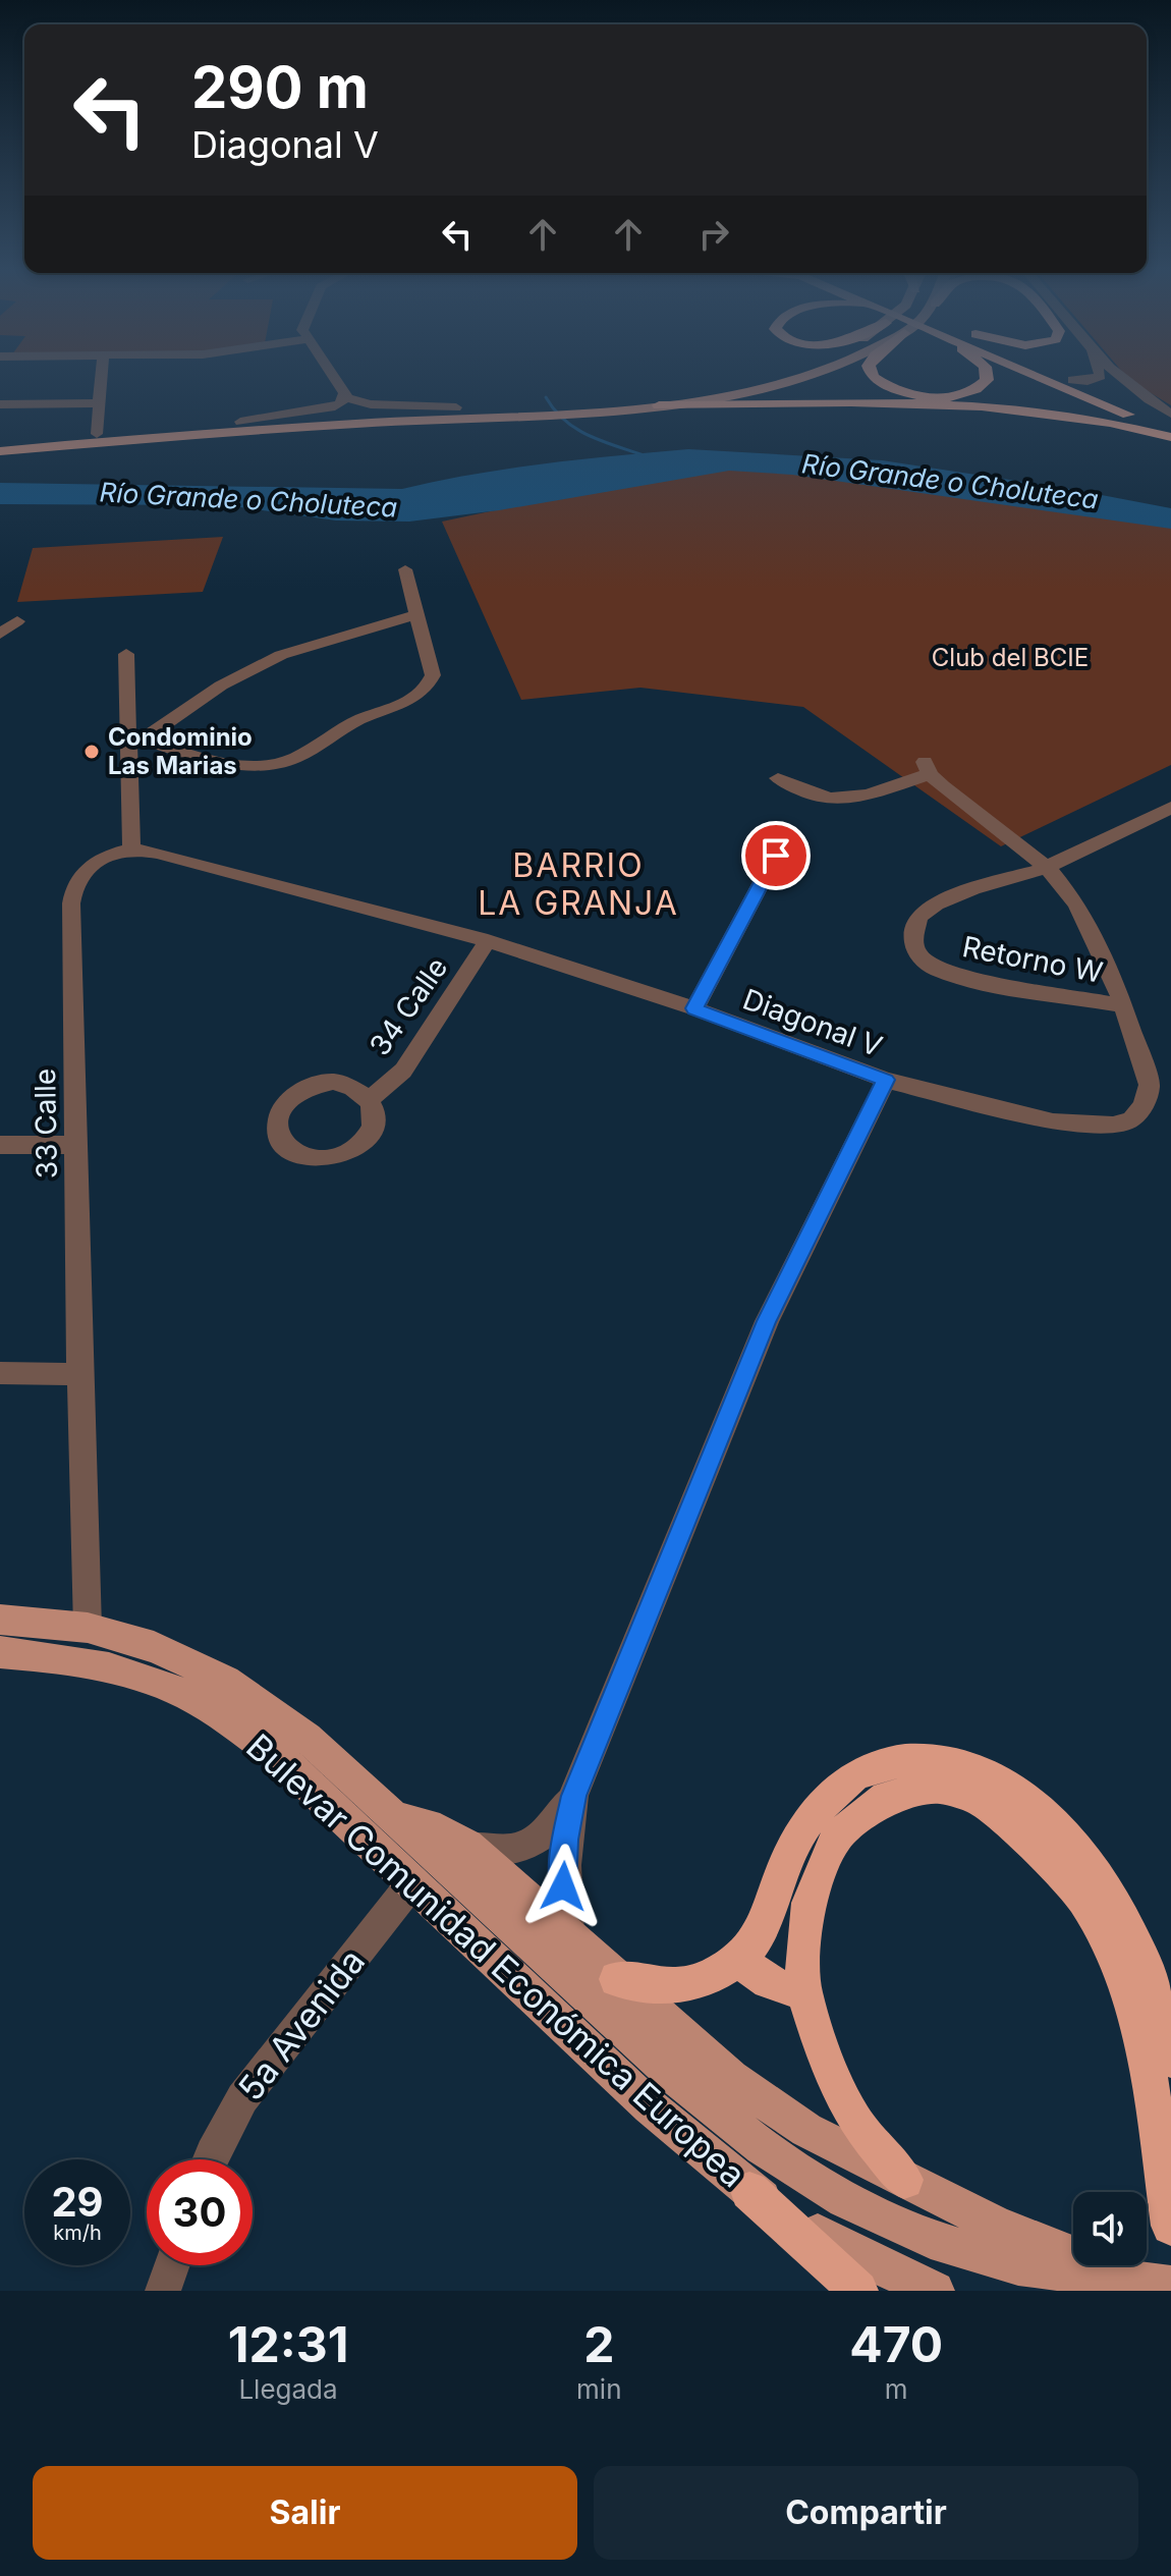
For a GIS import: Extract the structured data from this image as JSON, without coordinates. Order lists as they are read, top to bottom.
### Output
{
  "streets": {
    "main road": ["Bulevar Comunidad Económica Europea"],
    "street": [
      "Retorno W",
      "34 Calle",
      "Diagonal V",
      "33 Calle",
      "5a Avenida"
    ]
  },
  "crossings": [
    ["Retorno W", "Diagonal V"],
    ["34 Calle", "Diagonal V"],
    ["Diagonal V", "33 Calle"],
    ["33 Calle", "Bulevar Comunidad Económica Europea"],
    ["Bulevar Comunidad Económica Europea", "5a Avenida"]
  ],
  "districts": ["BARRIO LA GRANJA"],
  "water": ["Río Grande o Choluteca"],
  "parks": ["Club del BCIE"],
  "places": ["Condominio Las Marias"],
  "page": {
    "turn": ["290 m", "Diagonal V"],
    "speed": "29 km/h",
    "limit": "30",
    "eta": [
      "12:31",
      "Llegada",
      "2",
      "min",
      "470",
      "m"
    ],
    "buttons": ["Salir", "Compartir"]
  }
}
